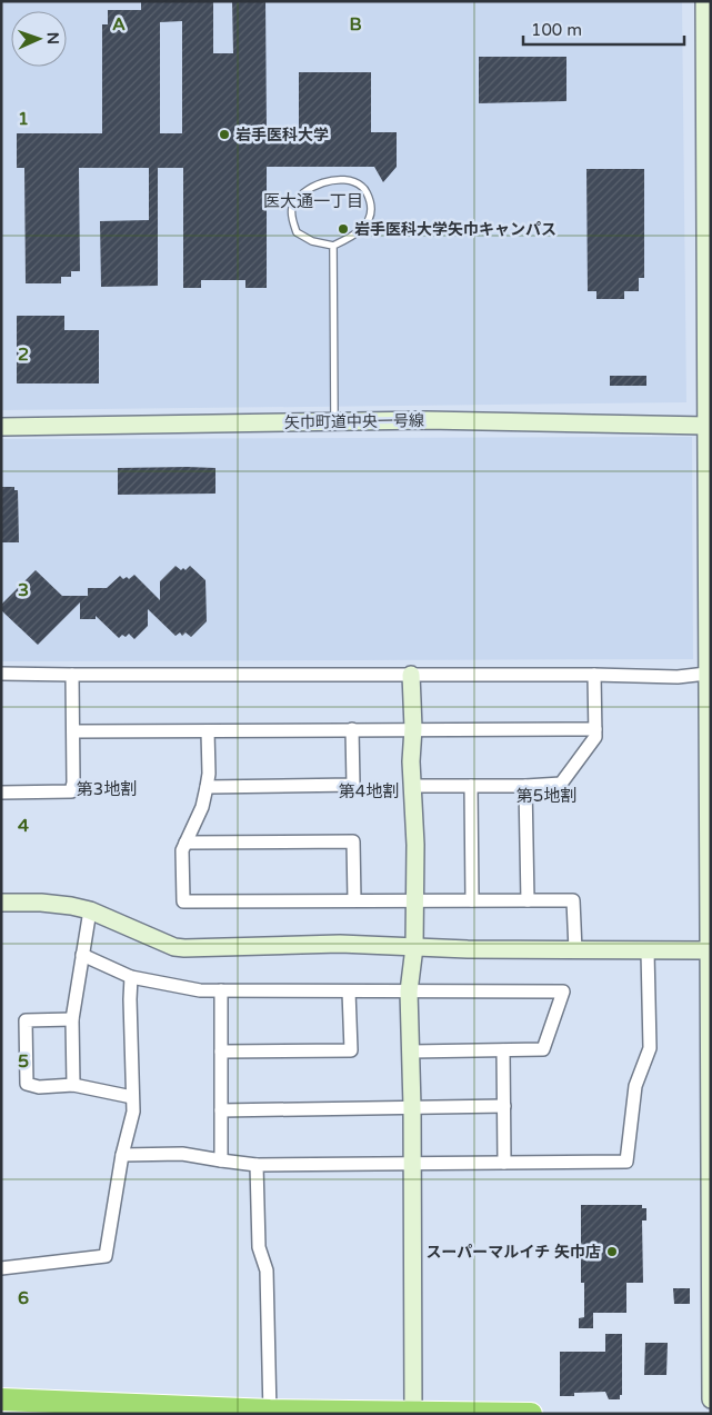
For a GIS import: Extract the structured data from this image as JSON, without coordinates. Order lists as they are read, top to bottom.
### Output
{
  "streets": {
    "street": ["矢巾町道中央一号線"]
  },
  "districts": [
    "医大通一丁目",
    "第3地割",
    "第4地割",
    "第5地割"
  ],
  "places": ["岩手医科大学", "岩手医科大学矢巾キャンパス", "スーパーマルイチ 矢巾店"],
  "scale_bar": "100 m",
  "north": "right",
  "grid": {
    "columns": ["A", "B"],
    "rows": [
      "1",
      "2",
      "3",
      "4",
      "5",
      "6"
    ]
  }
}
